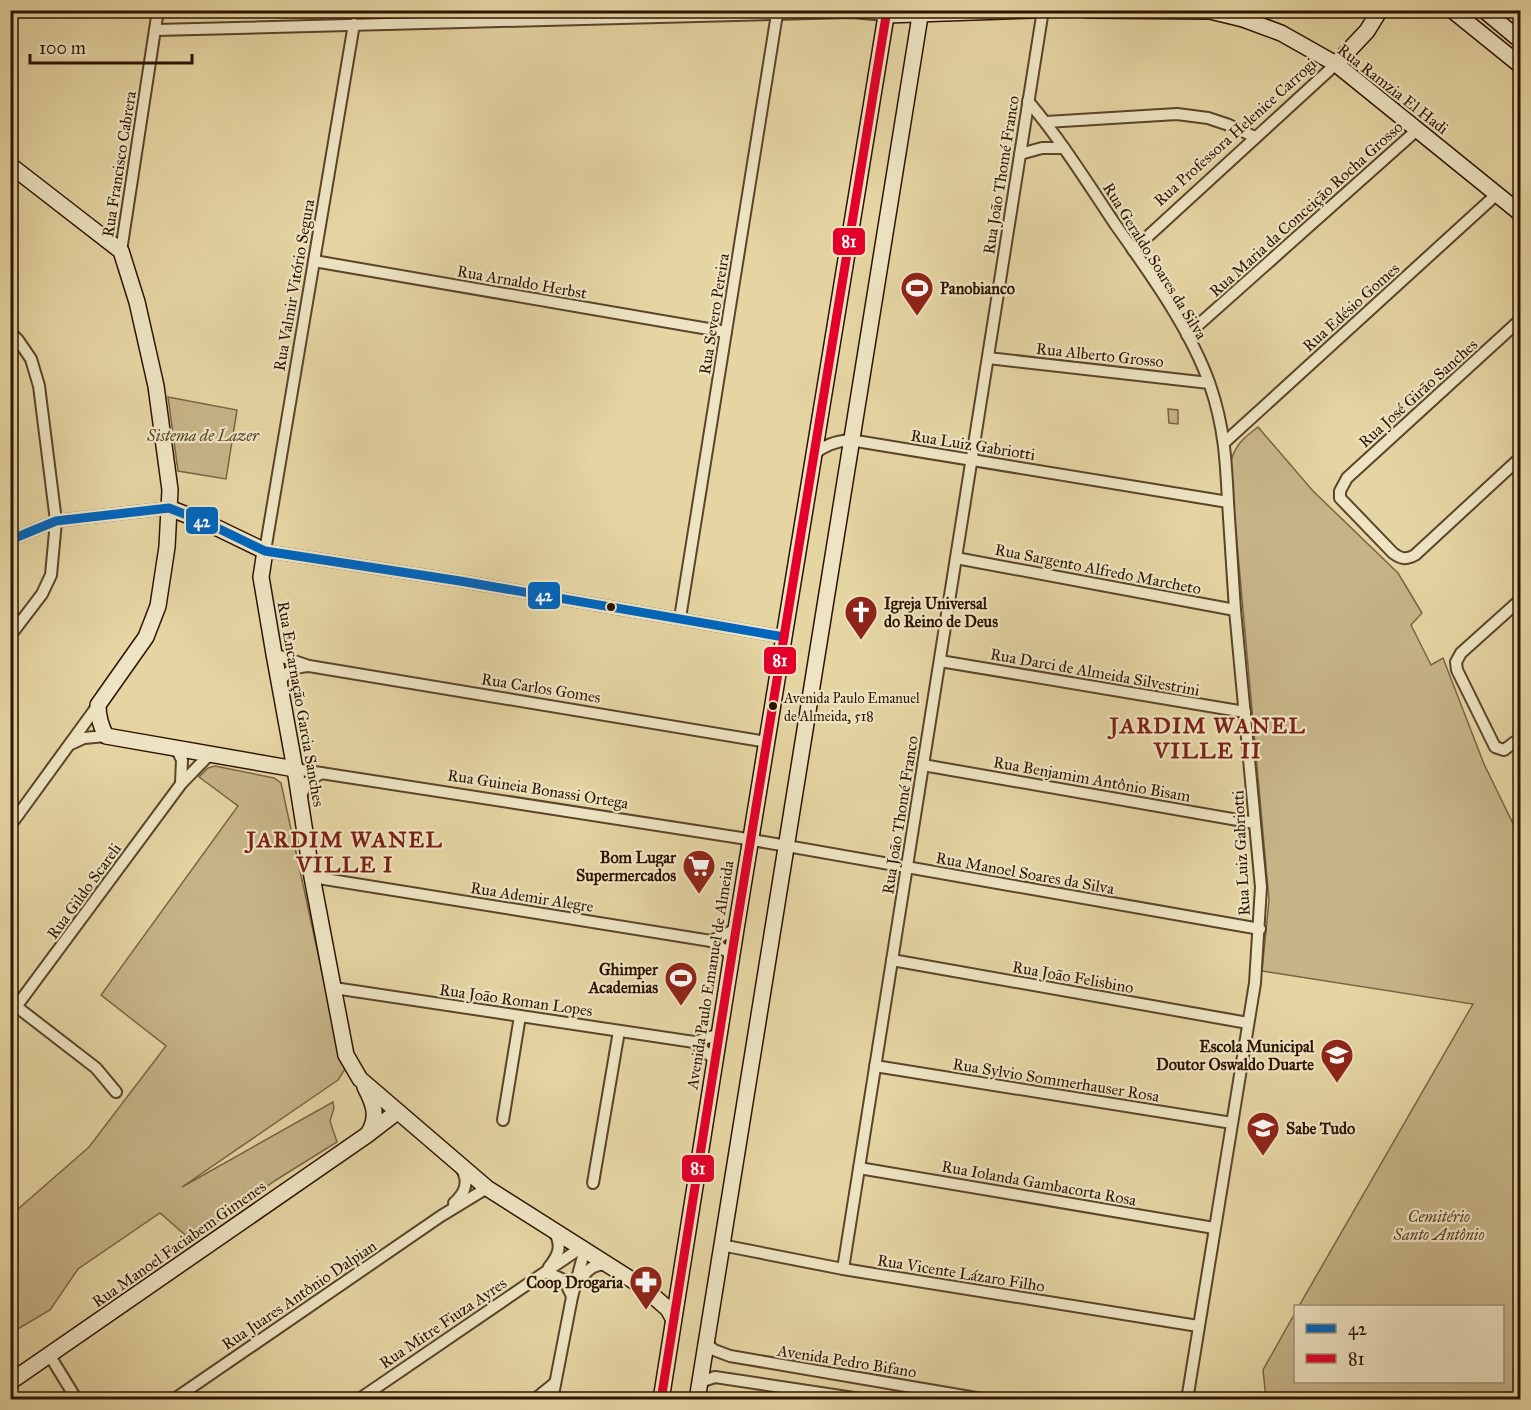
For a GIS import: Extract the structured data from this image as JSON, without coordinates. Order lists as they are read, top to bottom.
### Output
{
  "streets": {
    "street": [
      "Rua Ramzia El Hadi",
      "Rua Professora Helenice Carrogi",
      "Rua Francisco Cabrera",
      "Rua João Thomé Franco",
      "Rua Maria da Conceição Rocha Grosso",
      "Rua Geraldo Soares da Silva",
      "Rua Arnaldo Herbst",
      "Rua Valmir Vitório Segura",
      "Rua Edésio Gomes",
      "Rua Severo Pereira",
      "Rua Alberto Grosso",
      "Rua José Girão Sanches",
      "Rua Luiz Gabriotti",
      "Rua Sargento Alfredo Marcheto",
      "Rua Darci de Almeida Silvestrini",
      "Rua Carlos Gomes",
      "Rua Encarnação Garcia Sanches",
      "Rua Benjamim Antônio Bisam",
      "Rua Guineia Bonassi Ortega",
      "Rua Manoel Soares da Silva",
      "Rua Gildo Scareli",
      "Rua Ademir Alegre",
      "Avenida Paulo Emanuel de Almeida",
      "Rua João Felisbino",
      "Rua João Roman Lopes",
      "Rua Sylvio Sommerhauser Rosa",
      "Rua Iolanda Gambacorta Rosa",
      "Rua Manoel Faciabem Gimenes",
      "Rua Vicente Lázaro Filho",
      "Rua Juares Antônio Dalpian",
      "Rua Mitre Fiuza Ayres",
      "Avenida Pedro Bifano"
    ]
  },
  "crossings": [
    ["Rua Ramzia El Hadi", "Rua Professora Helenice Carrogi"],
    ["Rua Ramzia El Hadi", "Rua Maria da Conceição Rocha Grosso"],
    ["Rua Ramzia El Hadi", "Rua Edésio Gomes"],
    ["Rua Professora Helenice Carrogi", "Rua Geraldo Soares da Silva"],
    ["Rua João Thomé Franco", "Rua Geraldo Soares da Silva"],
    ["Rua João Thomé Franco", "Rua Alberto Grosso"],
    ["Rua João Thomé Franco", "Rua Luiz Gabriotti"],
    ["Rua João Thomé Franco", "Rua Sargento Alfredo Marcheto"],
    ["Rua João Thomé Franco", "Rua Darci de Almeida Silvestrini"],
    ["Rua João Thomé Franco", "Rua Benjamim Antônio Bisam"],
    ["Rua João Thomé Franco", "Rua Manoel Soares da Silva"],
    ["Rua João Thomé Franco", "Rua João Felisbino"],
    ["Rua João Thomé Franco", "Rua Sylvio Sommerhauser Rosa"],
    ["Rua João Thomé Franco", "Rua Iolanda Gambacorta Rosa"],
    ["Rua João Thomé Franco", "Rua Vicente Lázaro Filho"],
    ["Rua Maria da Conceição Rocha Grosso", "Rua Geraldo Soares da Silva"],
    ["Rua Geraldo Soares da Silva", "Rua Edésio Gomes"],
    ["Rua Geraldo Soares da Silva", "Rua Alberto Grosso"],
    ["Rua Geraldo Soares da Silva", "Rua Luiz Gabriotti"],
    ["Rua Arnaldo Herbst", "Rua Valmir Vitório Segura"],
    ["Rua Arnaldo Herbst", "Rua Severo Pereira"],
    ["Rua Valmir Vitório Segura", "Rua Encarnação Garcia Sanches"],
    ["Rua Luiz Gabriotti", "Rua Sargento Alfredo Marcheto"],
    ["Rua Luiz Gabriotti", "Rua Darci de Almeida Silvestrini"],
    ["Rua Luiz Gabriotti", "Rua Benjamim Antônio Bisam"],
    ["Rua Luiz Gabriotti", "Rua Manoel Soares da Silva"],
    ["Rua Luiz Gabriotti", "Rua João Felisbino"],
    ["Rua Luiz Gabriotti", "Rua Sylvio Sommerhauser Rosa"],
    ["Rua Luiz Gabriotti", "Rua Iolanda Gambacorta Rosa"],
    ["Rua Luiz Gabriotti", "Rua Vicente Lázaro Filho"],
    ["Rua Carlos Gomes", "Rua Encarnação Garcia Sanches"],
    ["Rua Carlos Gomes", "Avenida Paulo Emanuel de Almeida"],
    ["Rua Encarnação Garcia Sanches", "Rua Guineia Bonassi Ortega"],
    ["Rua Encarnação Garcia Sanches", "Rua Ademir Alegre"],
    ["Rua Encarnação Garcia Sanches", "Avenida Paulo Emanuel de Almeida"],
    ["Rua Encarnação Garcia Sanches", "Rua João Roman Lopes"],
    ["Rua Encarnação Garcia Sanches", "Rua Manoel Faciabem Gimenes"],
    ["Rua Encarnação Garcia Sanches", "Rua Juares Antônio Dalpian"],
    ["Rua Encarnação Garcia Sanches", "Rua Mitre Fiuza Ayres"],
    ["Rua Guineia Bonassi Ortega", "Rua Gildo Scareli"],
    ["Rua Guineia Bonassi Ortega", "Avenida Paulo Emanuel de Almeida"],
    ["Rua Ademir Alegre", "Avenida Paulo Emanuel de Almeida"],
    ["Avenida Paulo Emanuel de Almeida", "Rua João Roman Lopes"]
  ],
  "districts": ["JARDIM WANEL VILLE II", "JARDIM WANEL VILLE I"],
  "parks": ["Sistema de Lazer", "Cemitério Santo Antônio"],
  "places": {
    "sports": ["Panobianco", "Ghimper Academias"],
    "church": ["Igreja Universal do Reino de Deus"],
    "other": ["Avenida Paulo Emanuel de Almeida, 518"],
    "supermarket": ["Bom Lugar Supermercados"],
    "school or university": ["Escola Municipal Doutor Oswaldo Duarte", "Sabe Tudo"],
    "pharmacy": ["Coop Drogaria"]
  },
  "lines": ["transit line 81", "transit line 42"],
  "legend": ["42", "81"],
  "scale_bar": "100 m"
}
